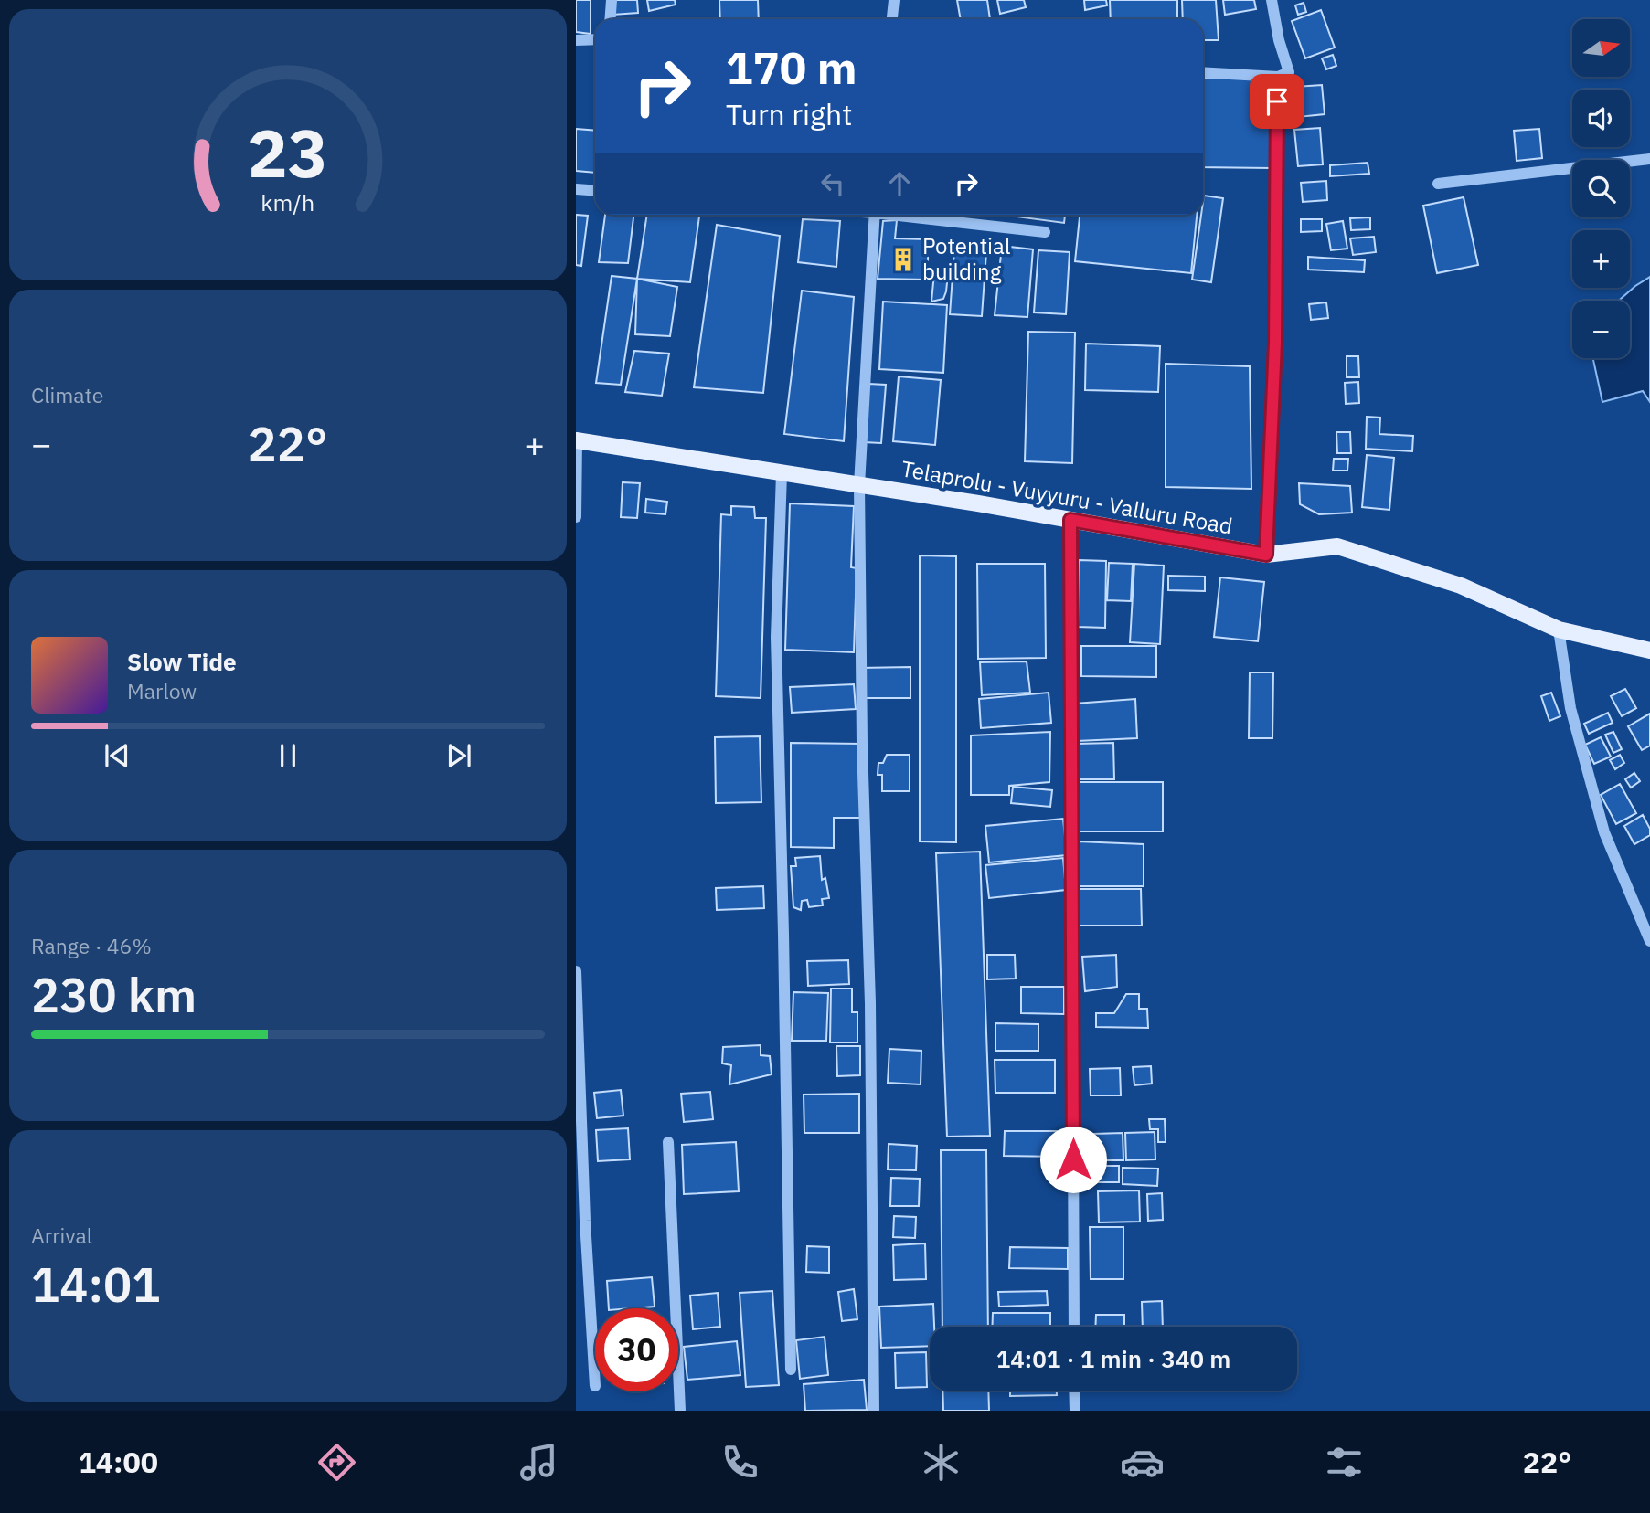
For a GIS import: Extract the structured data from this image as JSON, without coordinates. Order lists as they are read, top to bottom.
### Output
{
  "streets": {
    "main road": ["Telaprolu - Vuyyuru - Valluru Road"]
  },
  "places": {
    "building": ["Potential building"]
  },
  "north": "right",
  "page": {
    "map_buttons": ["+", "−"],
    "turn": ["170 m", "Turn right"],
    "tile": [
      "Climate",
      ["Range · 46%", "230 km"],
      ["Arrival", "14:01"]
    ],
    "heat": ["−", "22°", "+"],
    "song": ["Slow Tide", "Marlow"],
    "limit": "30",
    "trip": "14:01 · 1 min · 340 m",
    "tabs": ["14:00", "22°"],
    "gauge": ["23", "km/h"]
  }
}
